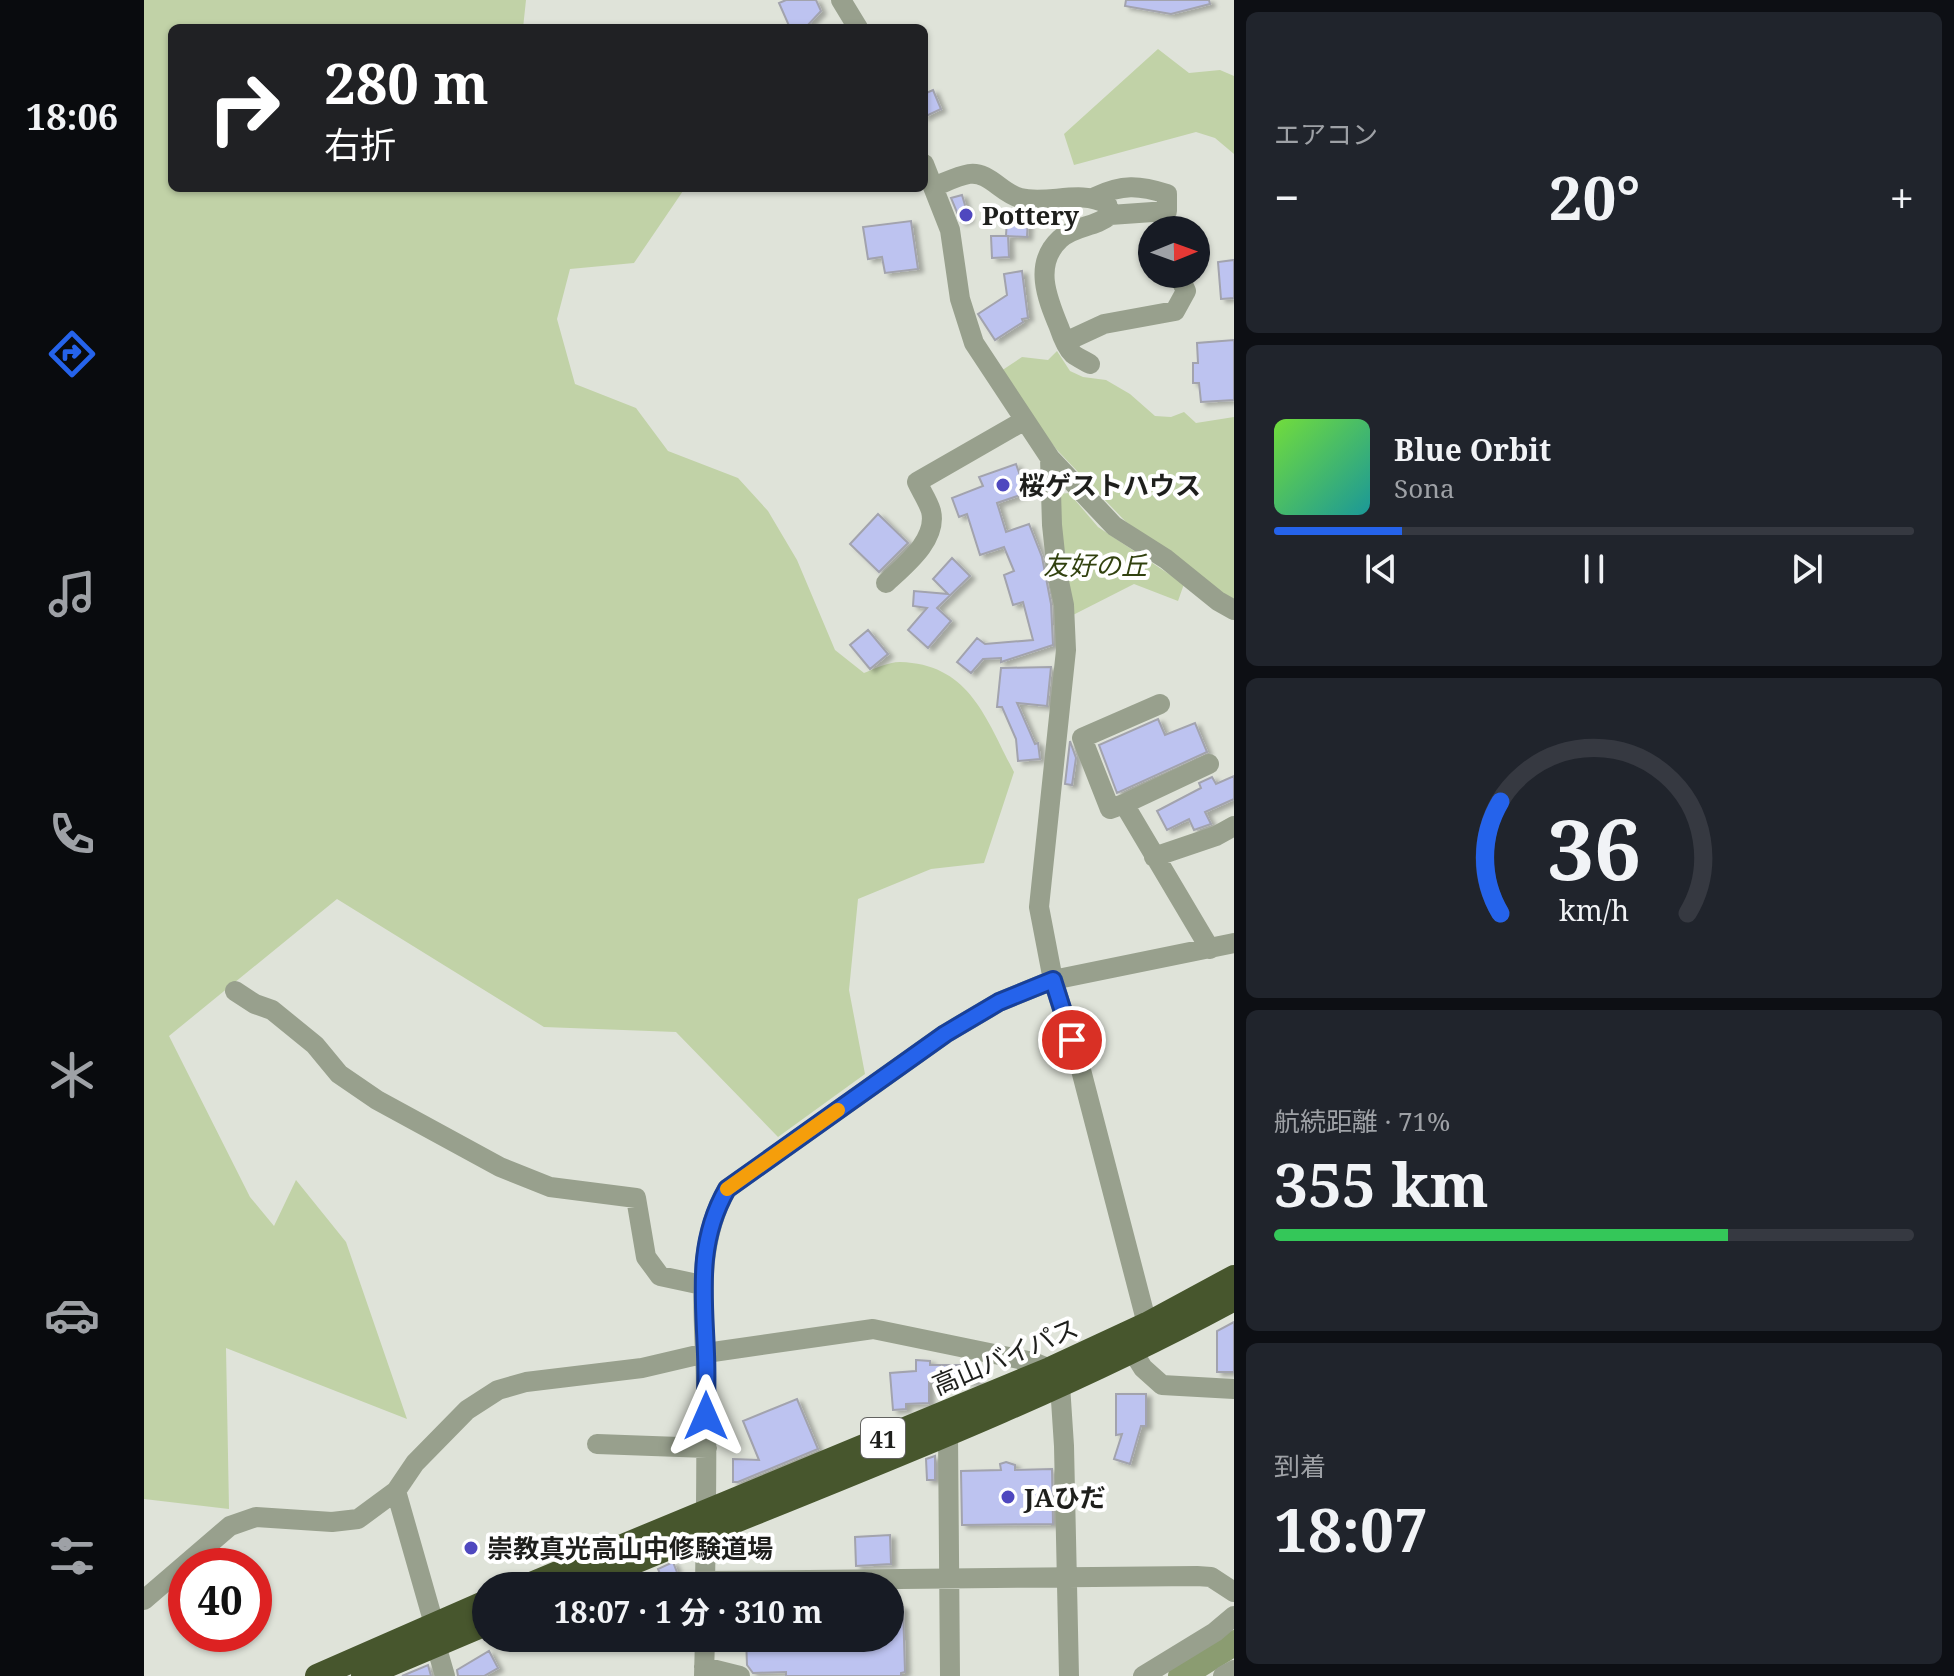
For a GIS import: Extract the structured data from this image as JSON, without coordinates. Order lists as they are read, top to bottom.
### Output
{
  "streets": {
    "highway": ["高山バイパス", "41"]
  },
  "parks": ["友好の丘"],
  "places": [
    "Pottery",
    "桜ゲストハウス",
    "JAひだ",
    "崇教真光高山中修験道場"
  ],
  "north": "right",
  "page": {
    "tabs": "18:06",
    "tile": [
      "エアコン",
      ["航続距離 · 71%", "355 km"],
      ["到着", "18:07"]
    ],
    "turn": ["280 m", "右折"],
    "heat": ["−", "20°", "+"],
    "song": ["Blue Orbit", "Sona"],
    "limit": "40",
    "trip": "18:07 · 1 分 · 310 m",
    "gauge": ["36", "km/h"]
  }
}
